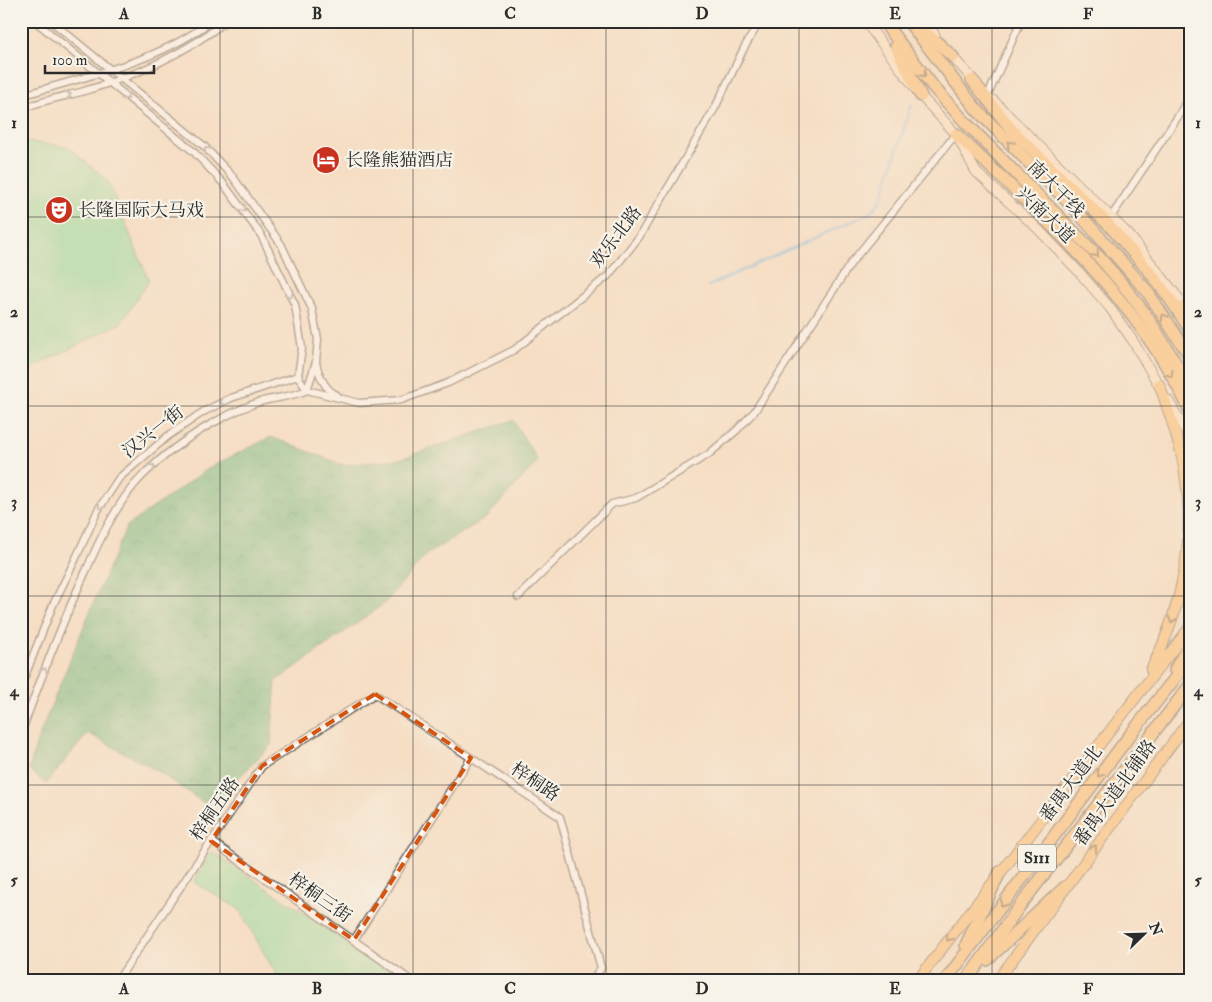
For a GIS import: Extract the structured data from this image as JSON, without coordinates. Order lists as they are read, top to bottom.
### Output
{
  "streets": {
    "highway": ["南大干线", "番禺大道北", "S111"],
    "main road": ["兴南大道", "番禺大道北铺路"],
    "street": [
      "欢乐北路",
      "汉兴一街",
      "梓桐路",
      "梓桐五路",
      "梓桐三街"
    ]
  },
  "crossings": [
    ["梓桐路", "梓桐五路"],
    ["梓桐五路", "梓桐三街"]
  ],
  "places": {
    "hotel": ["长隆熊猫酒店"],
    "theatre": ["长隆国际大马戏"]
  },
  "scale_bar": "100 m",
  "north": "top right",
  "grid": {
    "columns": [
      "A",
      "B",
      "C",
      "D",
      "E",
      "F"
    ],
    "rows": [
      "1",
      "2",
      "3",
      "4",
      "5"
    ]
  }
}
